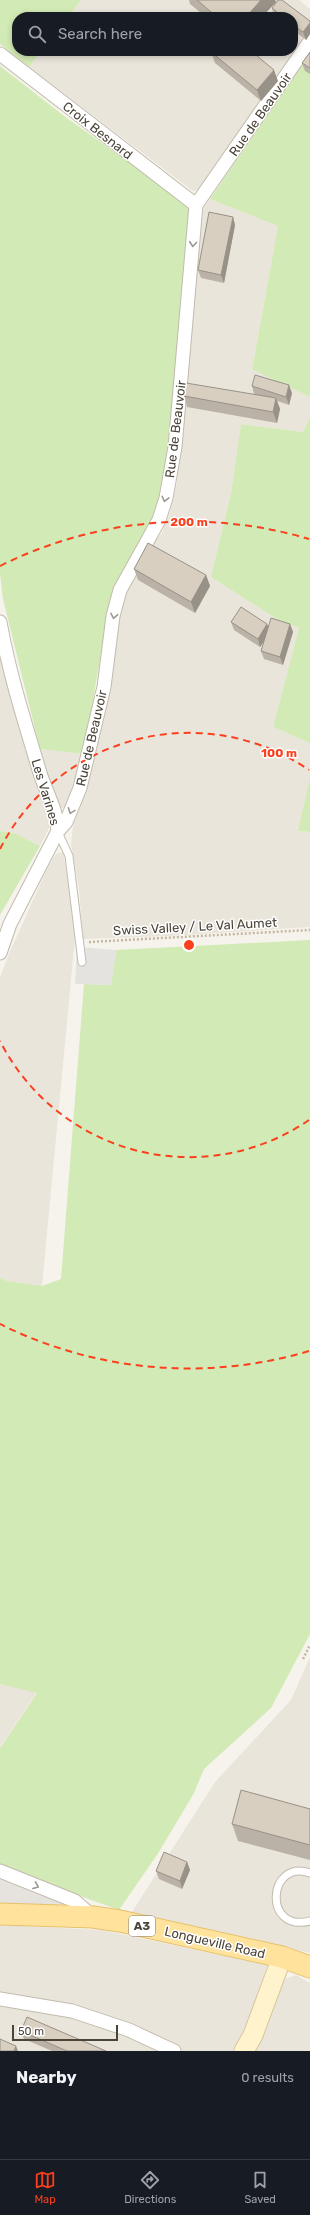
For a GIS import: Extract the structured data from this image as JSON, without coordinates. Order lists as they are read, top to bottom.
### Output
{
  "streets": {
    "main road": ["A3", "Longueville Road"],
    "street": ["Rue de Beauvoir", "Croix Besnard", "Les Varines"],
    "path": ["Swiss Valley / Le Val Aumet"]
  },
  "crossings": [
    ["Rue de Beauvoir", "Croix Besnard"],
    ["Rue de Beauvoir", "Les Varines"]
  ],
  "one_way": ["Rue de Beauvoir"],
  "scale_bar": "50 m",
  "page": {
    "search": "Search here",
    "scale": "50 m",
    "heading": ["Nearby", "0 results"],
    "nav": ["Map", "Directions", "Saved"]
  },
  "rings": ["200 m", "100 m"]
}
